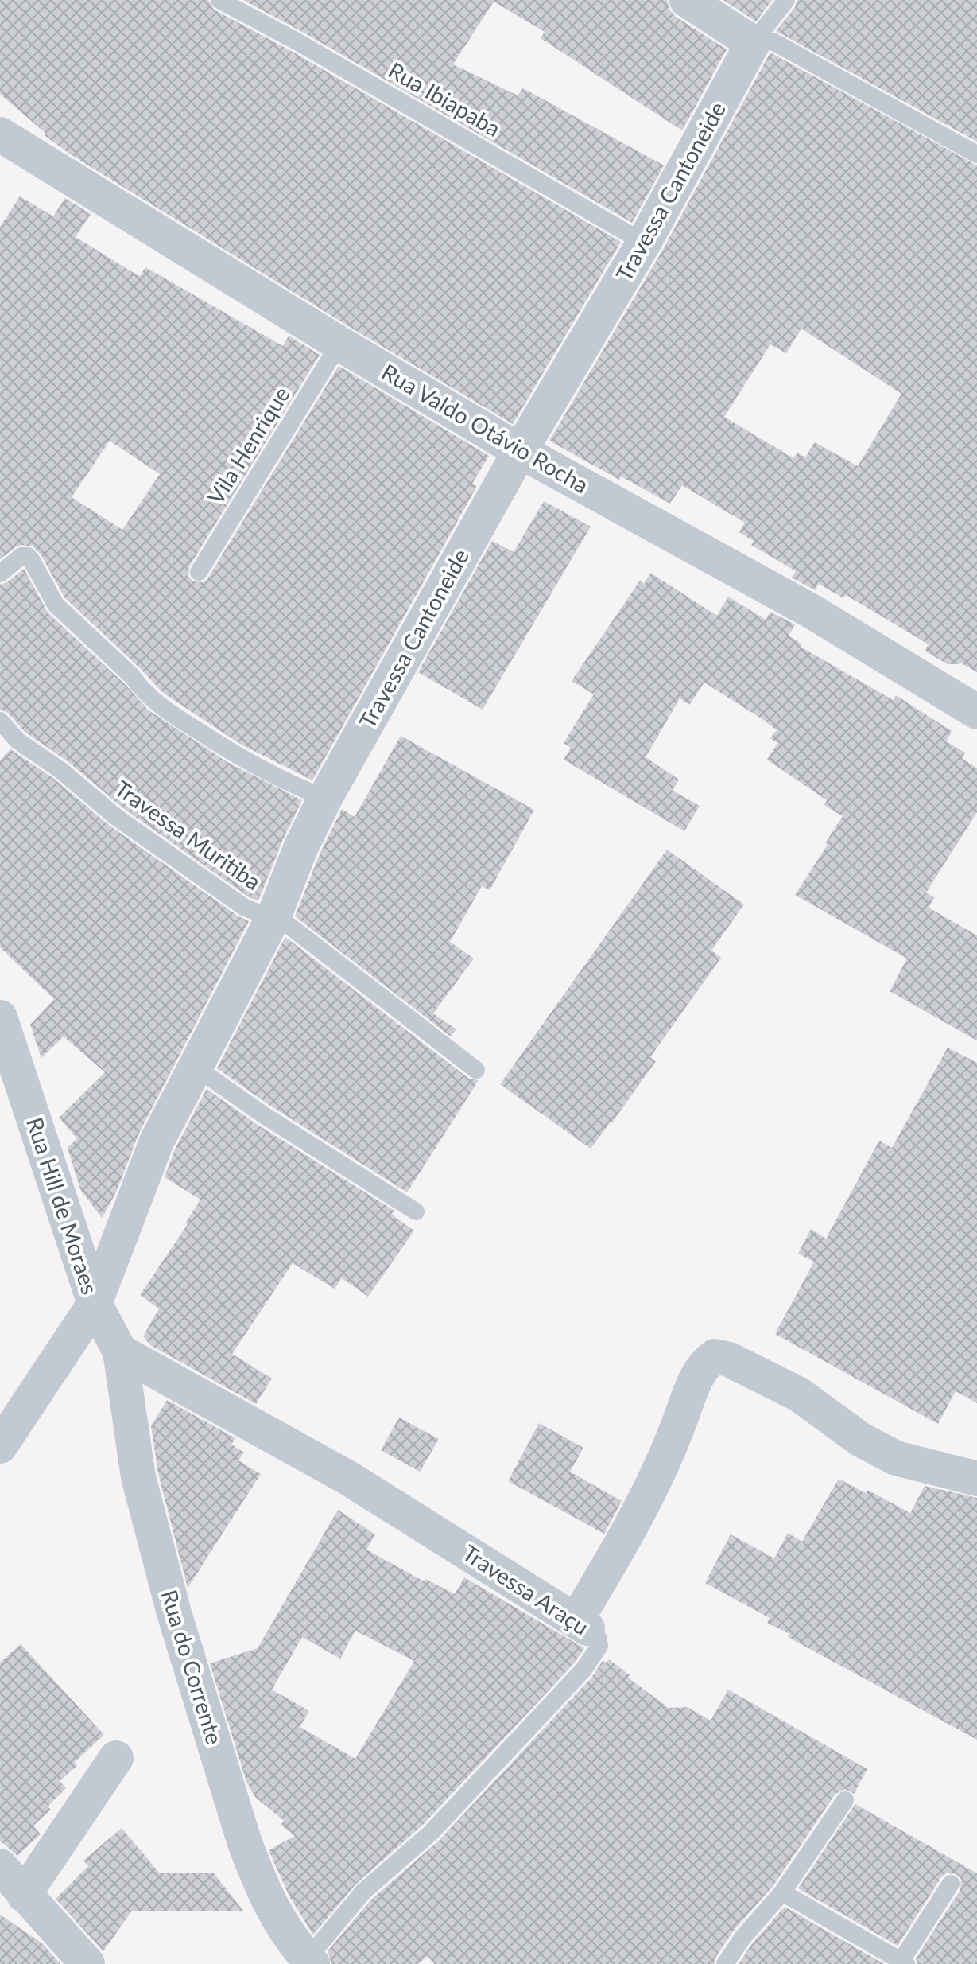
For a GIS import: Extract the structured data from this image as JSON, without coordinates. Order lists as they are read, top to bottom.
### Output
{
  "streets": {
    "street": [
      "Travessa Cantoneide",
      "Rua Valdo Otávio Rocha",
      "Rua Hill de Moraes",
      "Travessa Araçu",
      "Rua do Corrente"
    ],
    "lane": ["Rua Ibiapaba", "Vila Henrique", "Travessa Muritiba"]
  },
  "crossings": [
    ["Rua Ibiapaba", "Travessa Cantoneide"],
    ["Travessa Cantoneide", "Rua Valdo Otávio Rocha"],
    ["Travessa Cantoneide", "Travessa Muritiba"],
    ["Travessa Cantoneide", "Rua Hill de Moraes"],
    ["Rua Valdo Otávio Rocha", "Vila Henrique"],
    ["Travessa Araçu", "Rua do Corrente"]
  ]
}
